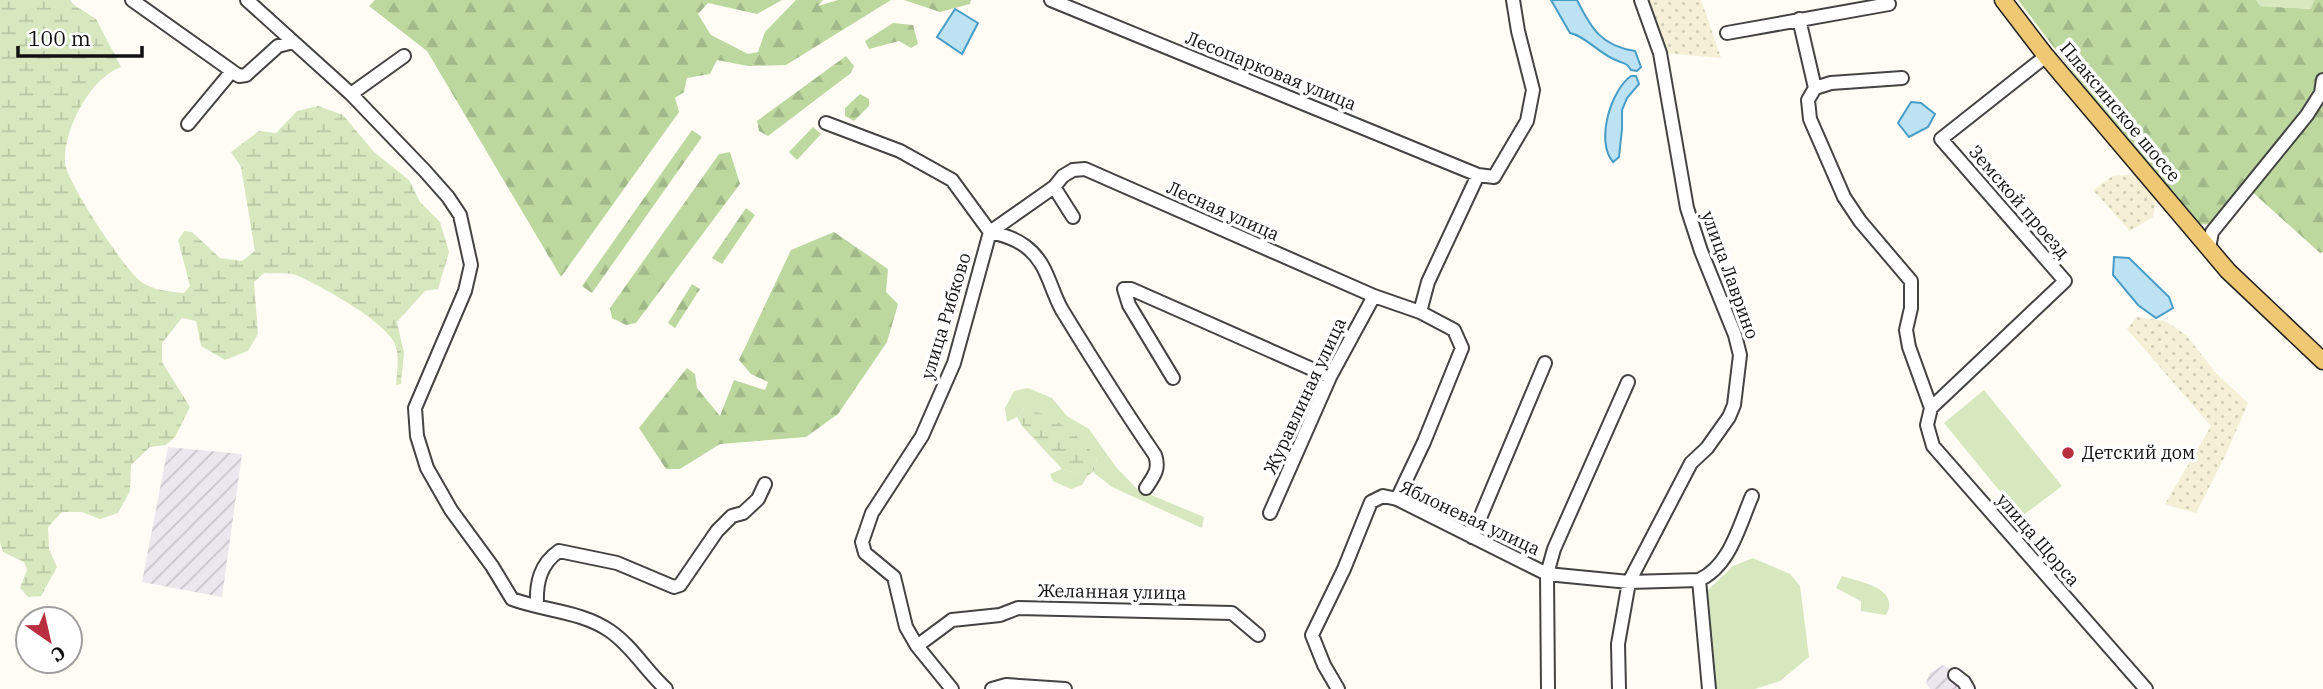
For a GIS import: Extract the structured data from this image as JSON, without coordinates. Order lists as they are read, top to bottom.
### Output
{
  "streets": {
    "main road": ["Плаксинское шоссе"],
    "street": [
      "Лесопарковая улица",
      "Земской проезд",
      "Лесная улица",
      "улица Лаврино",
      "улица Рибково",
      "Журавлиная улица",
      "Яблоневая улица",
      "улица Щорса",
      "Желанная улица"
    ]
  },
  "crossings": [
    ["Плаксинское шоссе", "Земской проезд"],
    ["Земской проезд", "улица Щорса"],
    ["Лесная улица", "улица Рибково"],
    ["Лесная улица", "Журавлиная улица"],
    ["Лесная улица", "Яблоневая улица"],
    ["улица Лаврино", "Яблоневая улица"],
    ["улица Рибково", "Желанная улица"]
  ],
  "places": ["Детский дом"],
  "scale_bar": "100 m",
  "north": "bottom right"
}
